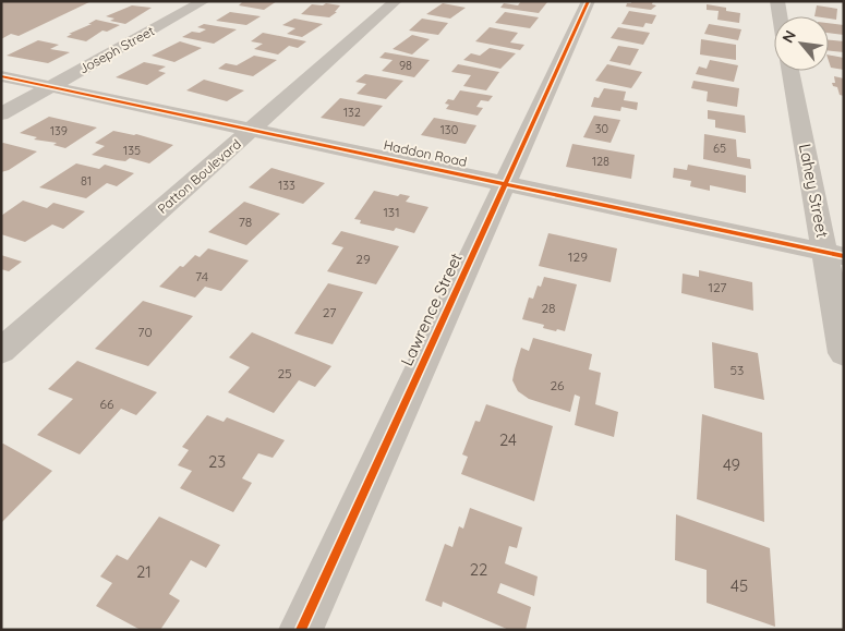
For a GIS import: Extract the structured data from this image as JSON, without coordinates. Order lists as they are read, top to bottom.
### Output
{
  "streets": {
    "street": [
      "Joseph Street",
      "Haddon Road",
      "Patton Boulevard",
      "Lahey Street",
      "Lawrence Street"
    ]
  },
  "crossings": [
    ["Joseph Street", "Haddon Road"],
    ["Haddon Road", "Patton Boulevard"],
    ["Haddon Road", "Lahey Street"],
    ["Haddon Road", "Lawrence Street"]
  ],
  "house_numbers": [
    "98",
    "132",
    "30",
    "130",
    "139",
    "65",
    "135",
    "128",
    "81",
    "133",
    "131",
    "78",
    "129",
    "29",
    "74",
    "127",
    "28",
    "27",
    "70",
    "53",
    "25",
    "26",
    "66",
    "24",
    "23",
    "49",
    "22",
    "21",
    "45"
  ],
  "north": "top left"
}
